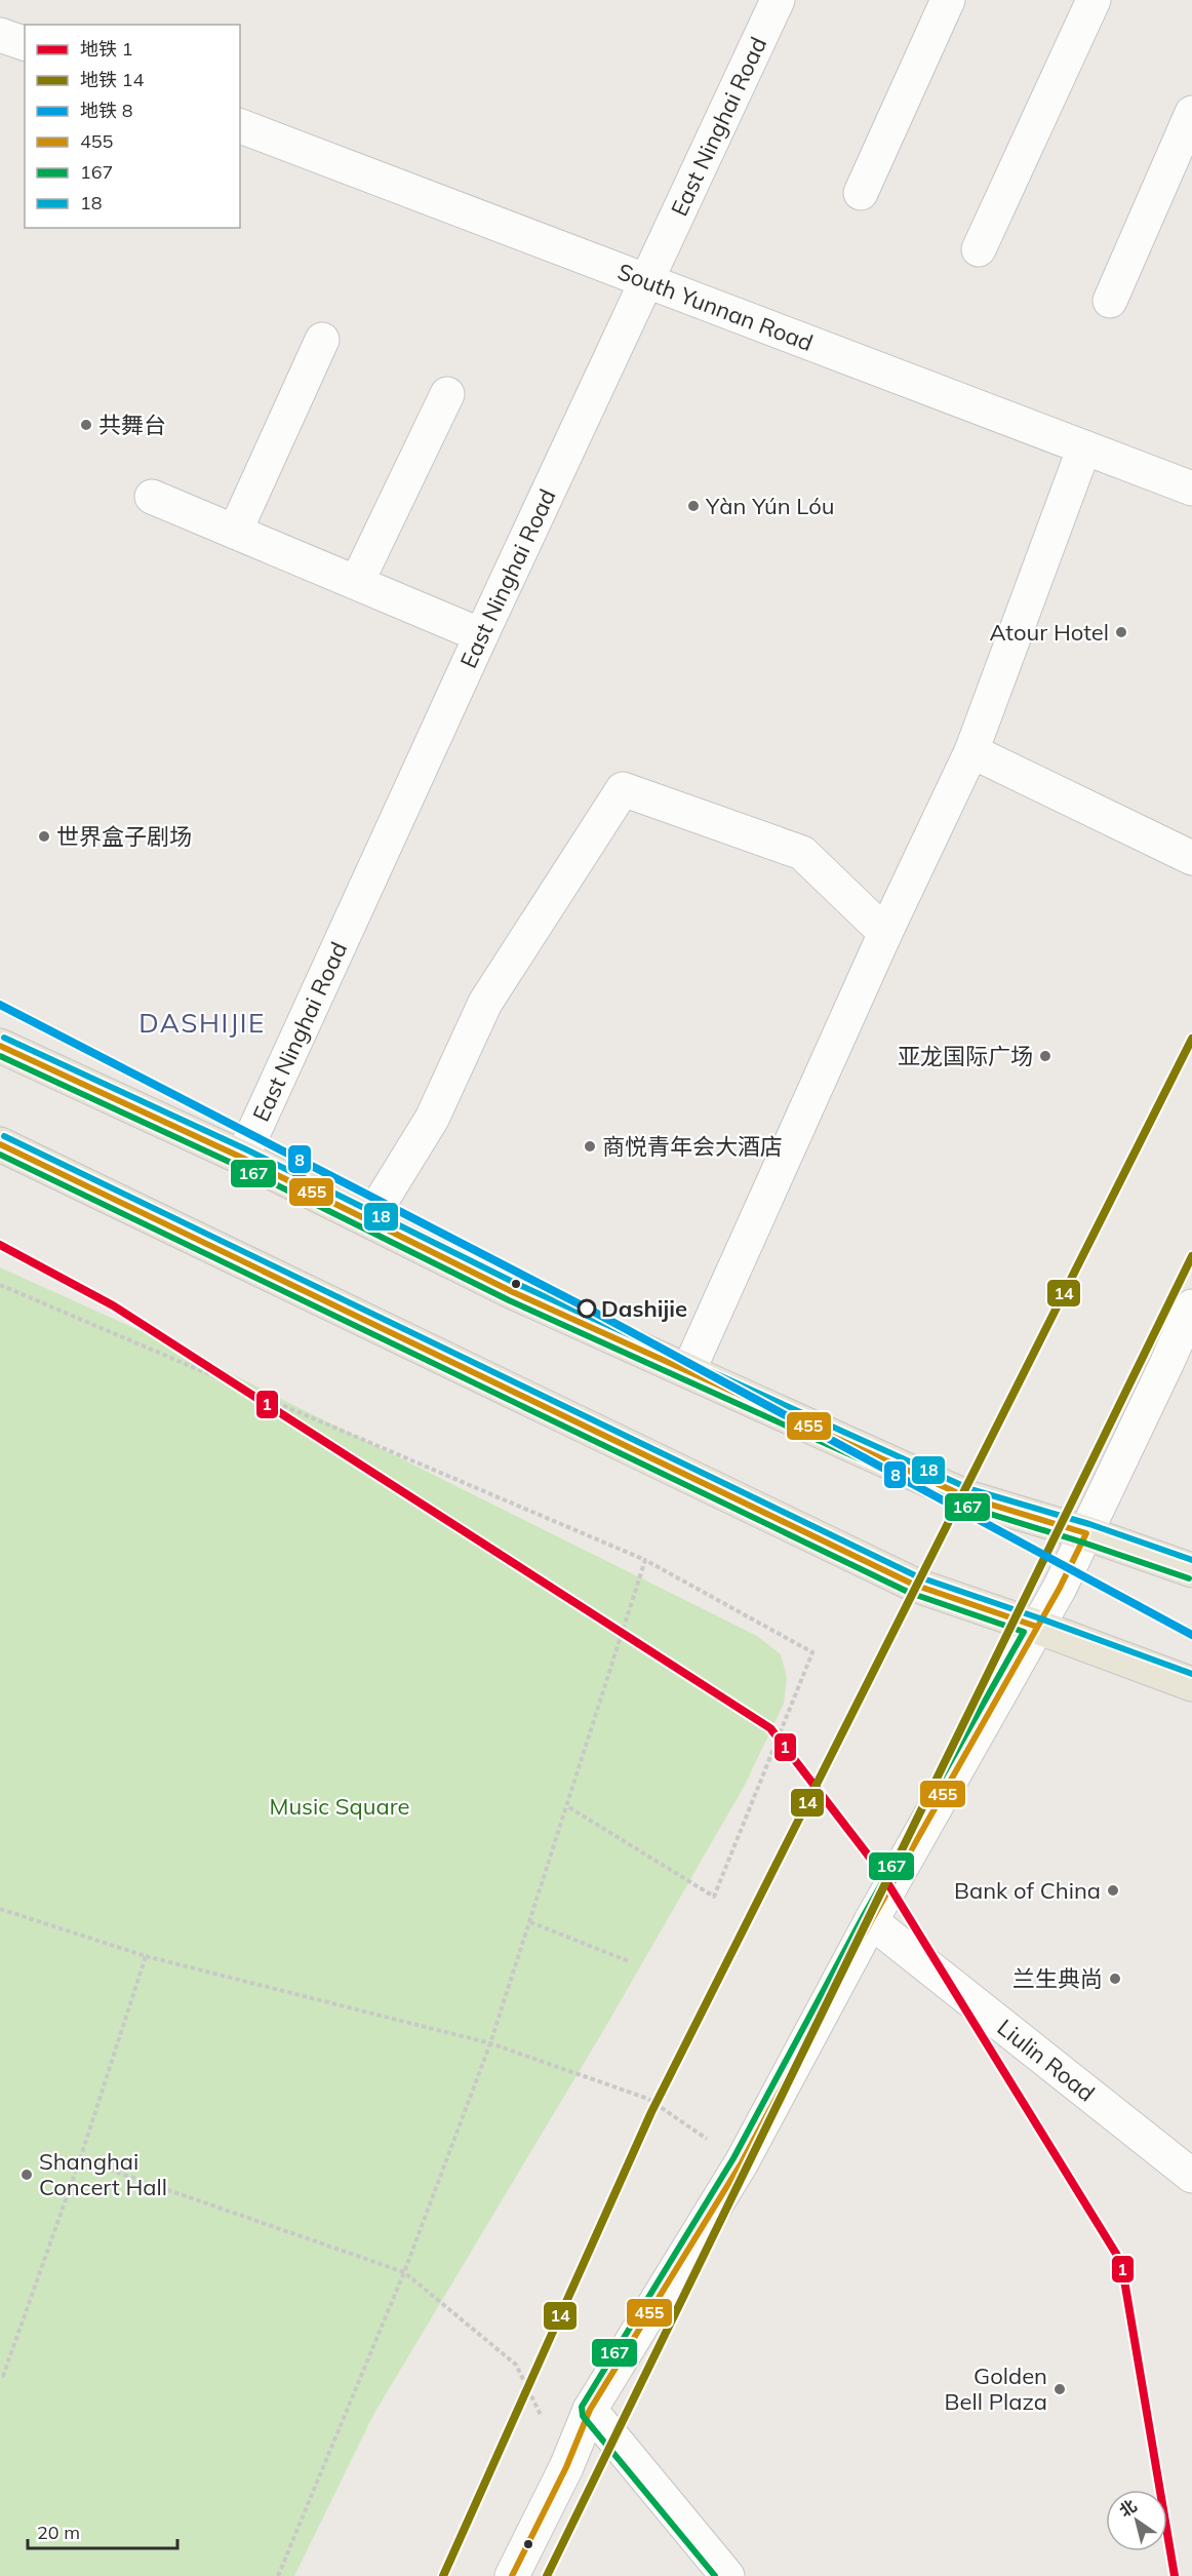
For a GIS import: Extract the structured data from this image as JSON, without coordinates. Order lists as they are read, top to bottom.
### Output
{
  "streets": {
    "street": ["East Ninghai Road", "South Yunnan Road", "Liulin Road"]
  },
  "crossings": [
    ["East Ninghai Road", "South Yunnan Road"]
  ],
  "districts": ["DASHIJIE"],
  "parks": ["Music Square"],
  "places": [
    "共舞台",
    "Yàn Yún Lóu",
    "Atour Hotel",
    "世界盒子剧场",
    "亚龙国际广场",
    "商悦青年会大酒店",
    "Dashijie",
    "Bank of China",
    "兰生典尚",
    "Shanghai Concert Hall",
    "Golden Bell Plaza"
  ],
  "lines": [
    "metro line 8",
    "transit line 18",
    "metro line 14",
    "transit line 455",
    "transit line 167",
    "metro line 1"
  ],
  "legend": [
    "地铁 1",
    "地铁 14",
    "地铁 8",
    "455",
    "167",
    "18"
  ],
  "scale_bar": "20 m",
  "north": "top left"
}
